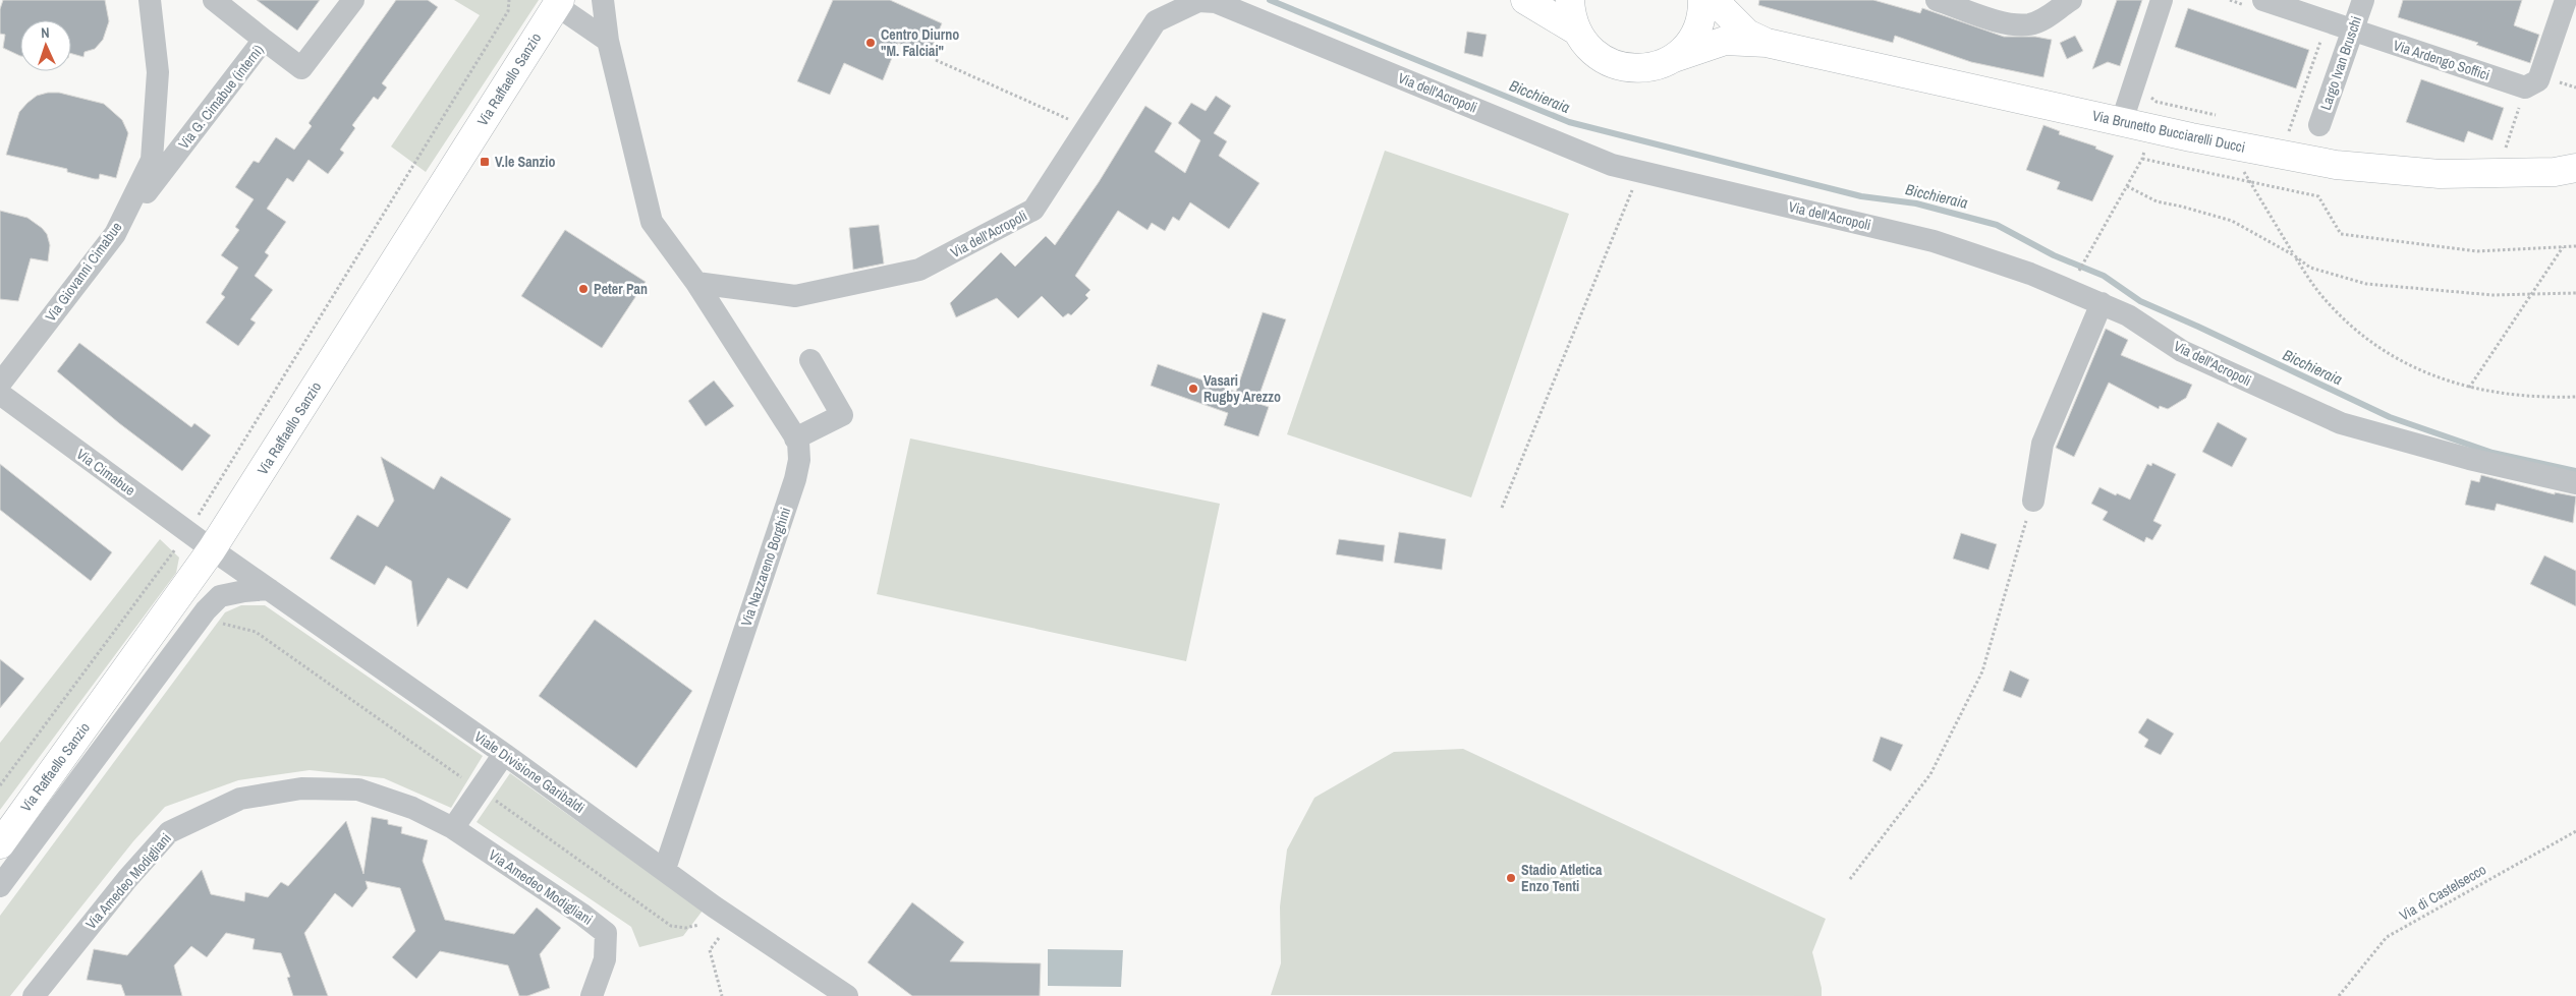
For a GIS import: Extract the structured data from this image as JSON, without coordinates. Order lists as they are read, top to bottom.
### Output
{
  "streets": {
    "main road": ["Via Raffaello Sanzio", "Via Brunetto Bucciarelli Ducci"],
    "street": [
      "Via Ardengo Soffici",
      "Largo Ivan Bruschi",
      "Via dell'Acropoli",
      "Via G. Cimabue (interni)",
      "Via Giovanni Cimabue",
      "Via Cimabue",
      "Via Nazzareno Borghini",
      "Viale Divisione Garibaldi",
      "Via Amedeo Modigliani"
    ],
    "path": ["Via di Castelsecco"]
  },
  "crossings": [
    ["Via Ardengo Soffici", "Largo Ivan Bruschi"],
    ["Via Raffaello Sanzio", "Via Cimabue"],
    ["Via Raffaello Sanzio", "Viale Divisione Garibaldi"],
    ["Via G. Cimabue (interni)", "Via Giovanni Cimabue"],
    ["Via Cimabue", "Viale Divisione Garibaldi"],
    ["Via Nazzareno Borghini", "Viale Divisione Garibaldi"]
  ],
  "water": ["Bicchieraia"],
  "places": {
    "other": [
      "Centro Diurno \"M. Falciai\"",
      "Peter Pan",
      "Vasari Rugby Arezzo",
      "Stadio Atletica Enzo Tenti"
    ],
    "transit": ["V.le Sanzio"]
  },
  "north": "top"
}
